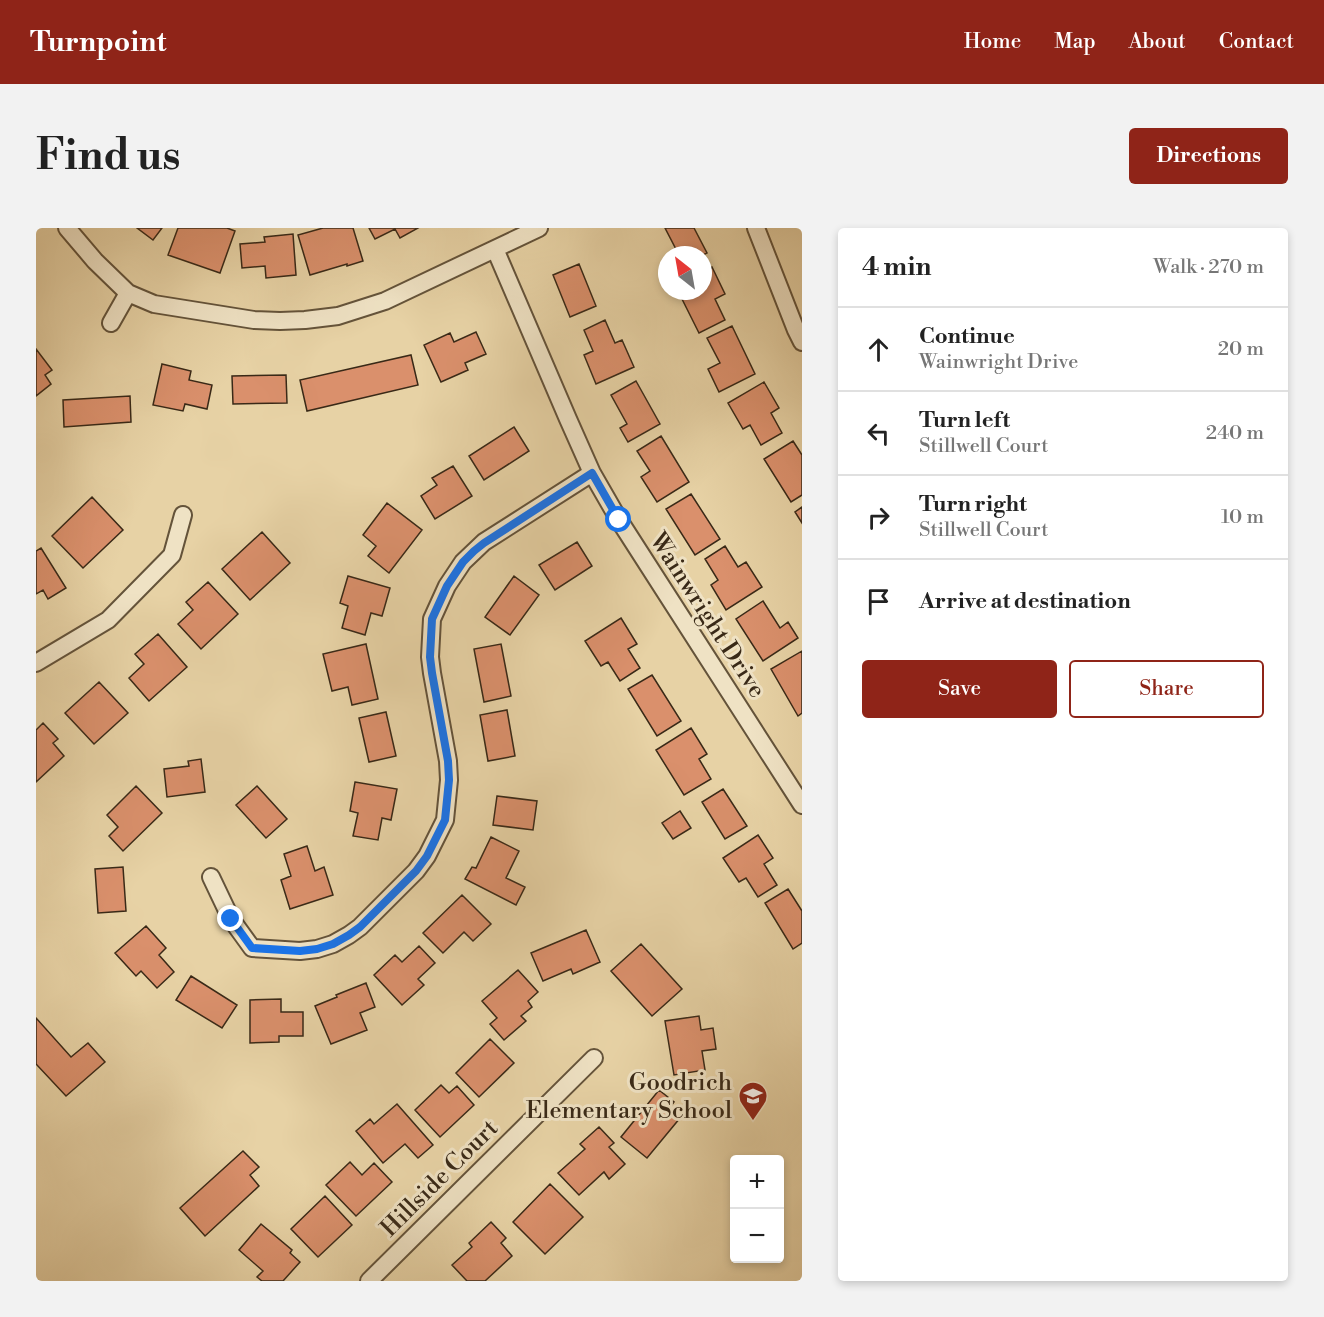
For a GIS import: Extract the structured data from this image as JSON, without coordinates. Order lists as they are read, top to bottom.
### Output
{
  "streets": {
    "street": ["Wainwright Drive", "Hillside Court"]
  },
  "places": {
    "school or university": ["Goodrich Elementary School"]
  },
  "north": "top left",
  "page": {
    "header": "Turnpoint",
    "nav": [
      "Home",
      "Map",
      "About",
      "Contact"
    ],
    "buttons": [
      "Directions",
      ["Save", "Share"]
    ],
    "title": "Find us",
    "heading": ["4 min", "Walk · 270 m"],
    "list": [
      ["Continue", "Wainwright Drive", "20 m"],
      ["Turn left", "Stillwell Court", "240 m"],
      ["Turn right", "Stillwell Court", "10 m"],
      "Arrive at destination"
    ],
    "map_buttons": ["+", "−"]
  }
}
